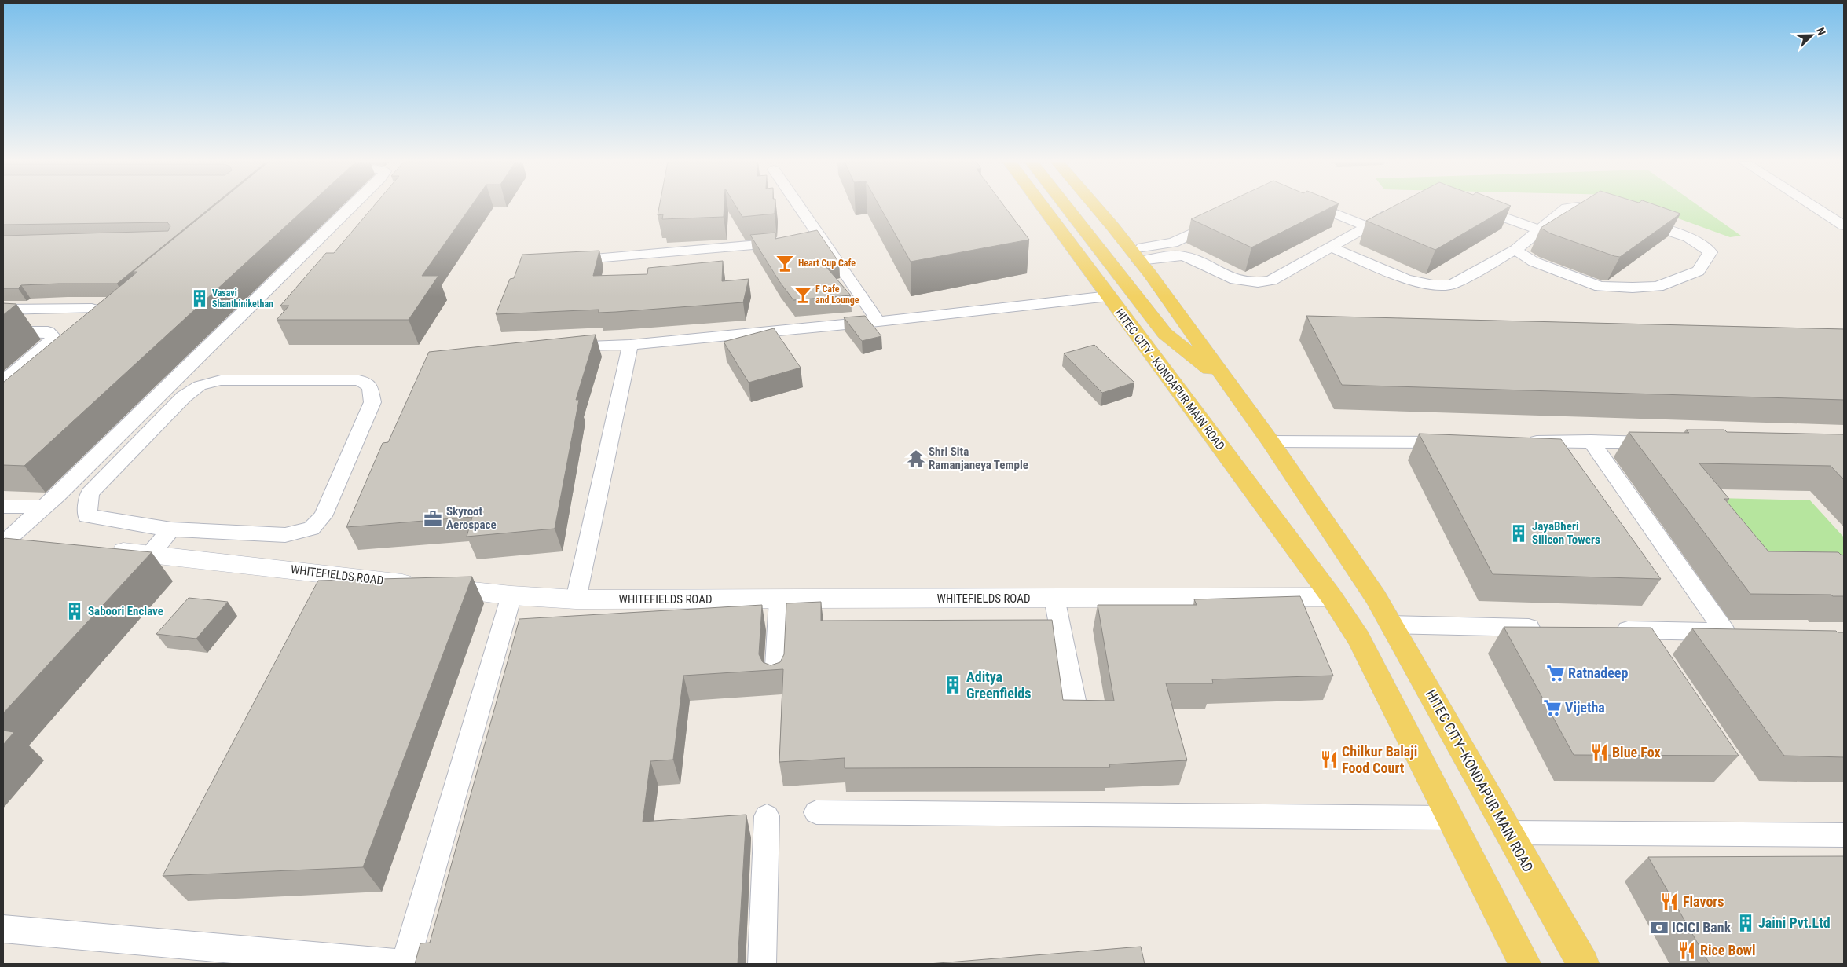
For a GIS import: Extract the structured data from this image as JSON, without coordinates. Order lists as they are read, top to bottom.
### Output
{
  "streets": {
    "main road": ["HITEC CITY - KONDAPUR MAIN ROAD", "HITEC CITY–KONDAPUR MAIN ROAD"],
    "street": ["WHITEFIELDS ROAD"]
  },
  "crossings": [
    ["HITEC CITY - KONDAPUR MAIN ROAD", "WHITEFIELDS ROAD"]
  ],
  "places": {
    "bar": ["Heart Cup Cafe", "F Cafe and Lounge"],
    "building": [
      "Vasavi Shanthinikethan",
      "JayaBheri Silicon Towers",
      "Saboori Enclave",
      "Aditya Greenfields",
      "Jaini Pvt.Ltd"
    ],
    "temple": ["Shri Sita Ramanjaneya Temple"],
    "office": ["Skyroot Aerospace"],
    "supermarket": ["Ratnadeep", "Vijetha"],
    "restaurant": [
      "Blue Fox",
      "Chilkur Balaji Food Court",
      "Flavors",
      "Rice Bowl"
    ],
    "bank": ["ICICI Bank"]
  },
  "north": "top right"
}
